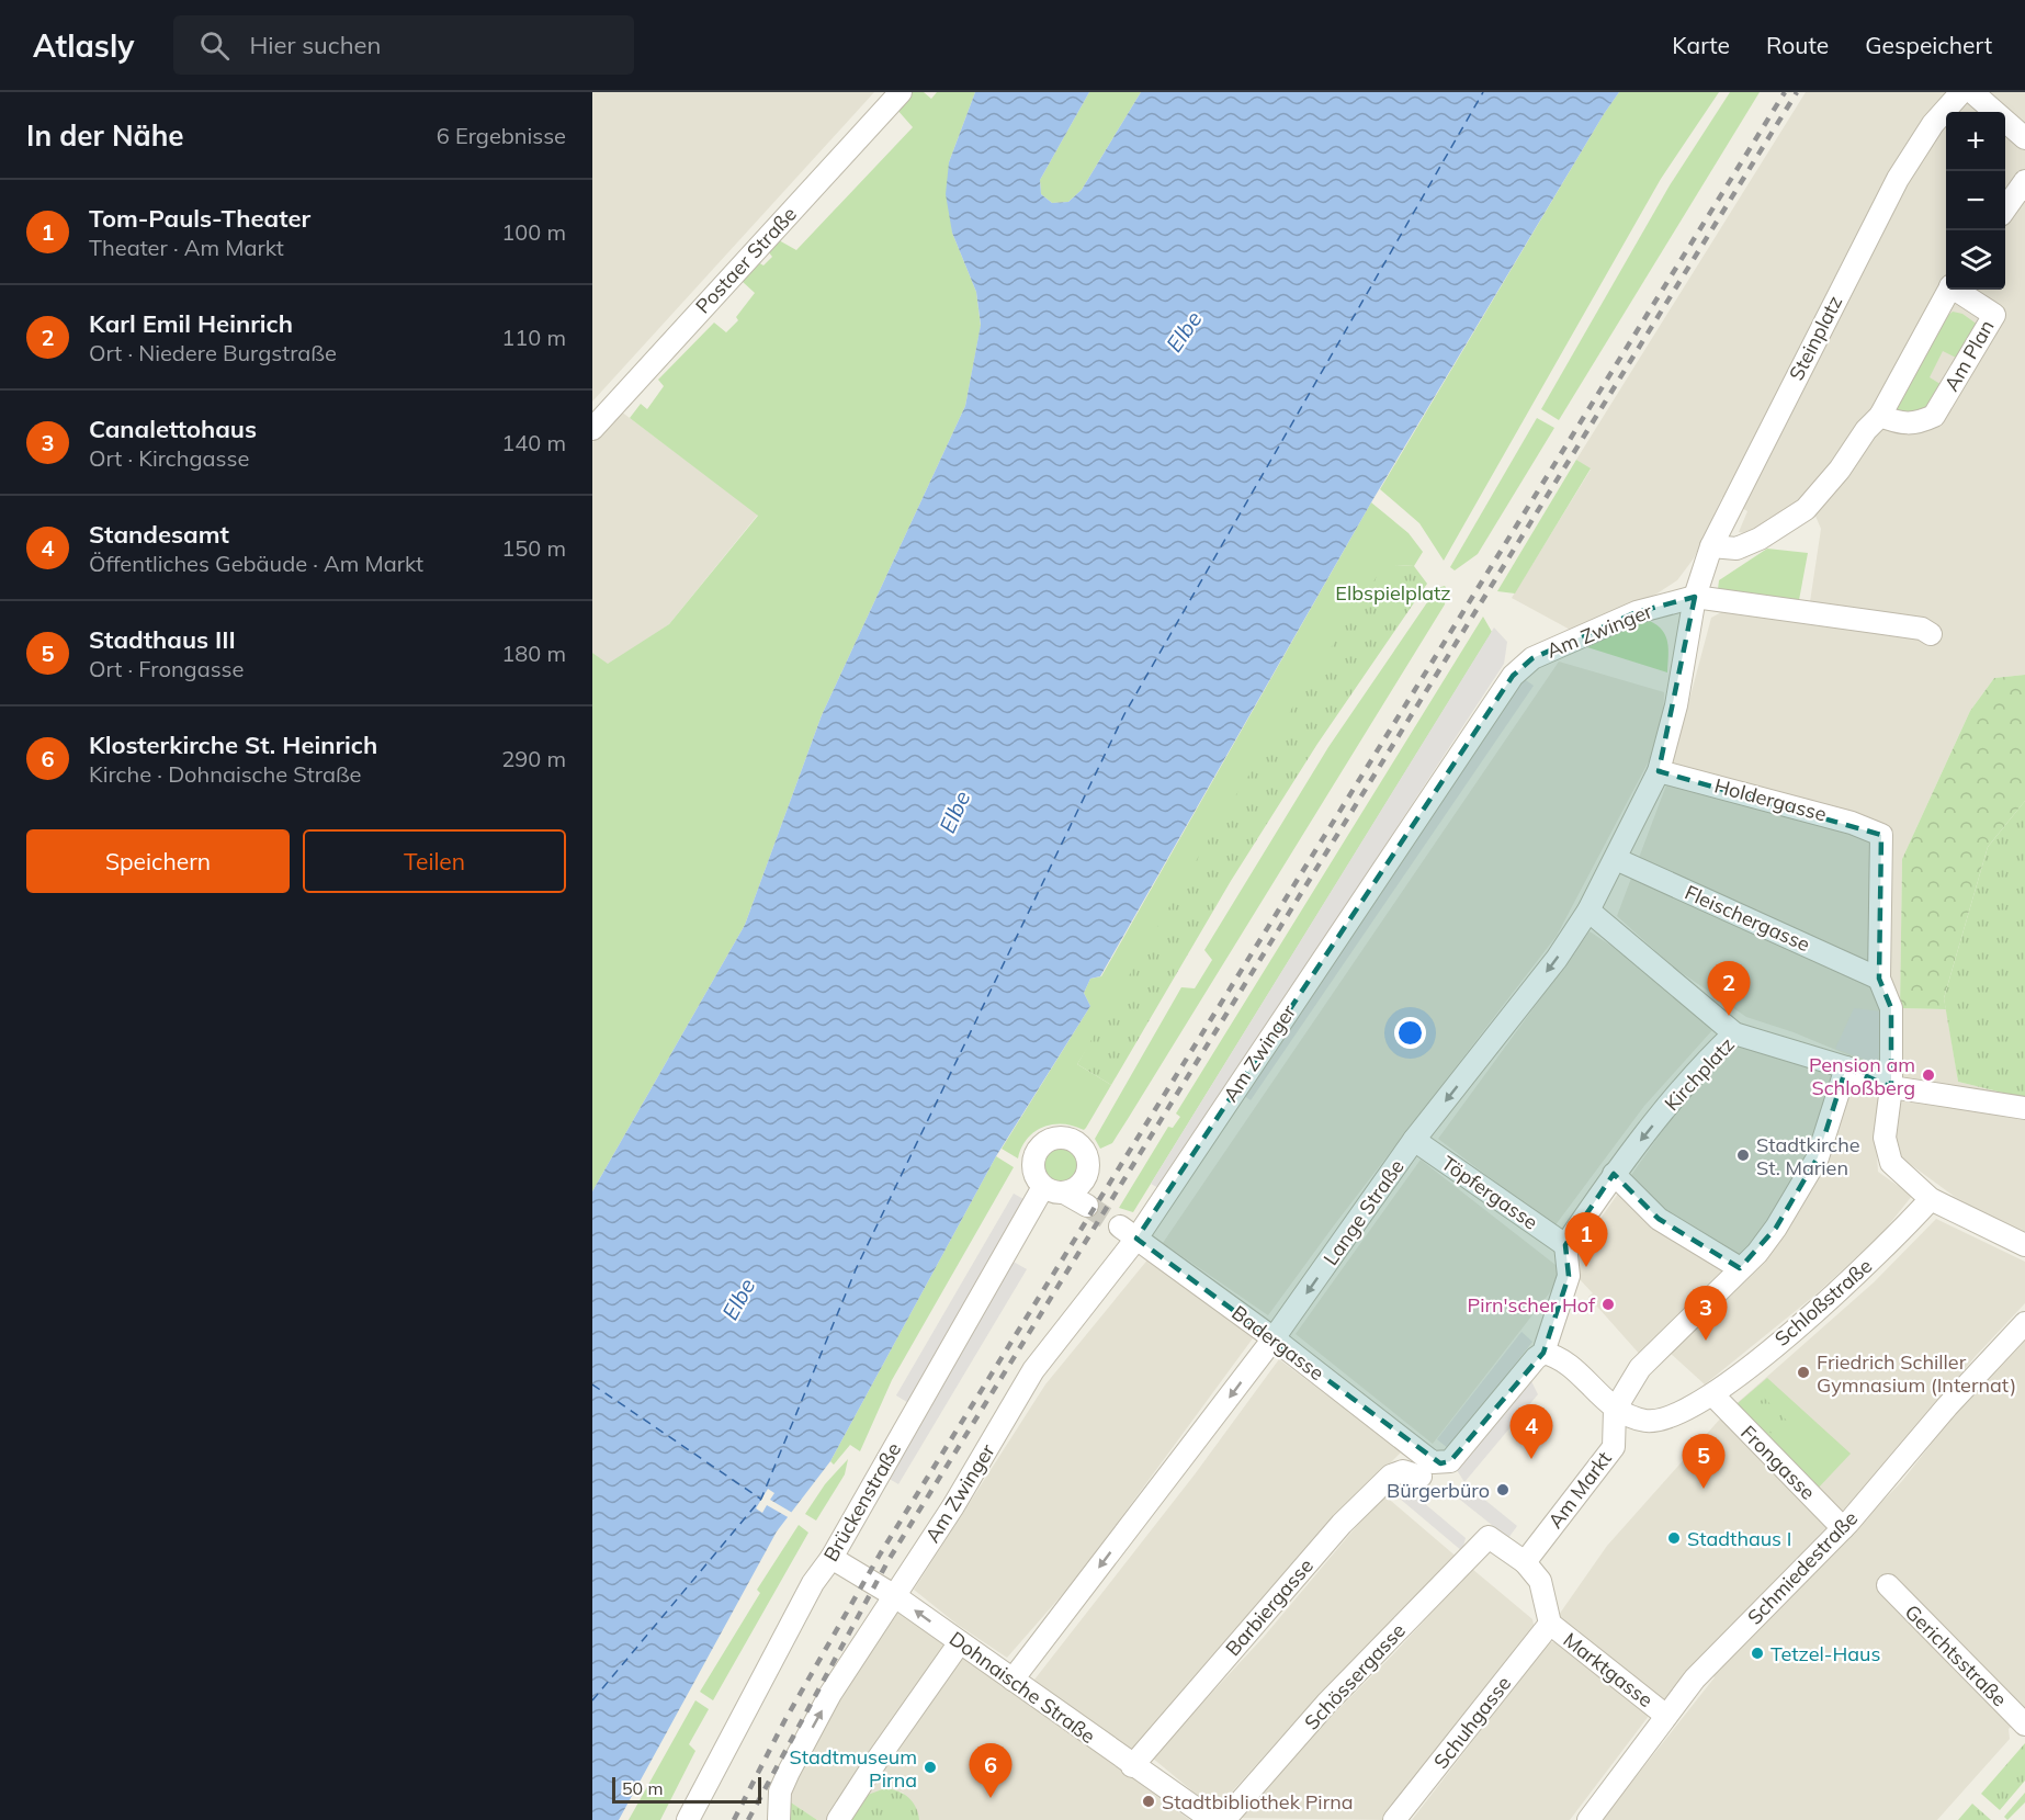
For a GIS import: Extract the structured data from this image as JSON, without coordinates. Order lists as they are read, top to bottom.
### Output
{
  "streets": {
    "street": [
      "Postaer Straße",
      "Steinplatz",
      "Am Plan",
      "Am Zwinger",
      "Holdergasse",
      "Fleischergasse",
      "Kirchplatz",
      "Töpfergasse",
      "Lange Straße",
      "Schloßstraße",
      "Badergasse",
      "Frongasse",
      "Am Markt",
      "Brückenstraße",
      "Schmiedestraße",
      "Barbiergasse",
      "Gerichtsstraße",
      "Marktgasse",
      "Schössergasse",
      "Dohnaische Straße",
      "Schuhgasse"
    ]
  },
  "crossings": [
    ["Steinplatz", "Am Plan"],
    ["Steinplatz", "Am Zwinger"],
    ["Steinplatz", "Lange Straße"],
    ["Am Zwinger", "Badergasse"],
    ["Am Zwinger", "Dohnaische Straße"],
    ["Holdergasse", "Fleischergasse"],
    ["Holdergasse", "Lange Straße"],
    ["Fleischergasse", "Lange Straße"],
    ["Kirchplatz", "Töpfergasse"],
    ["Töpfergasse", "Lange Straße"],
    ["Lange Straße", "Badergasse"],
    ["Lange Straße", "Dohnaische Straße"],
    ["Schloßstraße", "Frongasse"],
    ["Badergasse", "Barbiergasse"],
    ["Frongasse", "Schmiedestraße"],
    ["Am Markt", "Schössergasse"],
    ["Brückenstraße", "Dohnaische Straße"],
    ["Schmiedestraße", "Marktgasse"],
    ["Barbiergasse", "Dohnaische Straße"],
    ["Marktgasse", "Schuhgasse"]
  ],
  "one_way": ["Lange Straße"],
  "water": ["Elbe"],
  "parks": ["Elbspielplatz"],
  "places": [
    "Pension am Schloßberg",
    "Stadtkirche St. Marien",
    "Pirn'scher Hof",
    "Friedrich Schiller Gymnasium (Internat)",
    "Bürgerbüro",
    "Stadthaus I",
    "Tetzel-Haus",
    "Stadtmuseum Pirna",
    "Stadtbibliothek Pirna"
  ],
  "scale_bar": "50 m",
  "page": {
    "header": "Atlasly",
    "search": "Hier suchen",
    "nav": ["Karte", "Route", "Gespeichert"],
    "heading": ["In der Nähe", "6 Ergebnisse"],
    "map_buttons": ["+", "−"],
    "list": [
      {
        "mark": "1",
        "name": "Tom-Pauls-Theater",
        "note": "Theater · Am Markt",
        "value": "100 m"
      },
      {
        "mark": "2",
        "name": "Karl Emil Heinrich",
        "note": "Ort · Niedere Burgstraße",
        "value": "110 m"
      },
      {
        "mark": "3",
        "name": "Canalettohaus",
        "note": "Ort · Kirchgasse",
        "value": "140 m"
      },
      {
        "mark": "4",
        "name": "Standesamt",
        "note": "Öffentliches Gebäude · Am Markt",
        "value": "150 m"
      },
      {
        "mark": "5",
        "name": "Stadthaus III",
        "note": "Ort · Frongasse",
        "value": "180 m"
      },
      {
        "mark": "6",
        "name": "Klosterkirche St. Heinrich",
        "note": "Kirche · Dohnaische Straße",
        "value": "290 m"
      }
    ],
    "buttons": ["Speichern", "Teilen"],
    "pins": [
      "2",
      "1",
      "3",
      "4",
      "5",
      "6"
    ],
    "scale": "50 m"
  }
}
